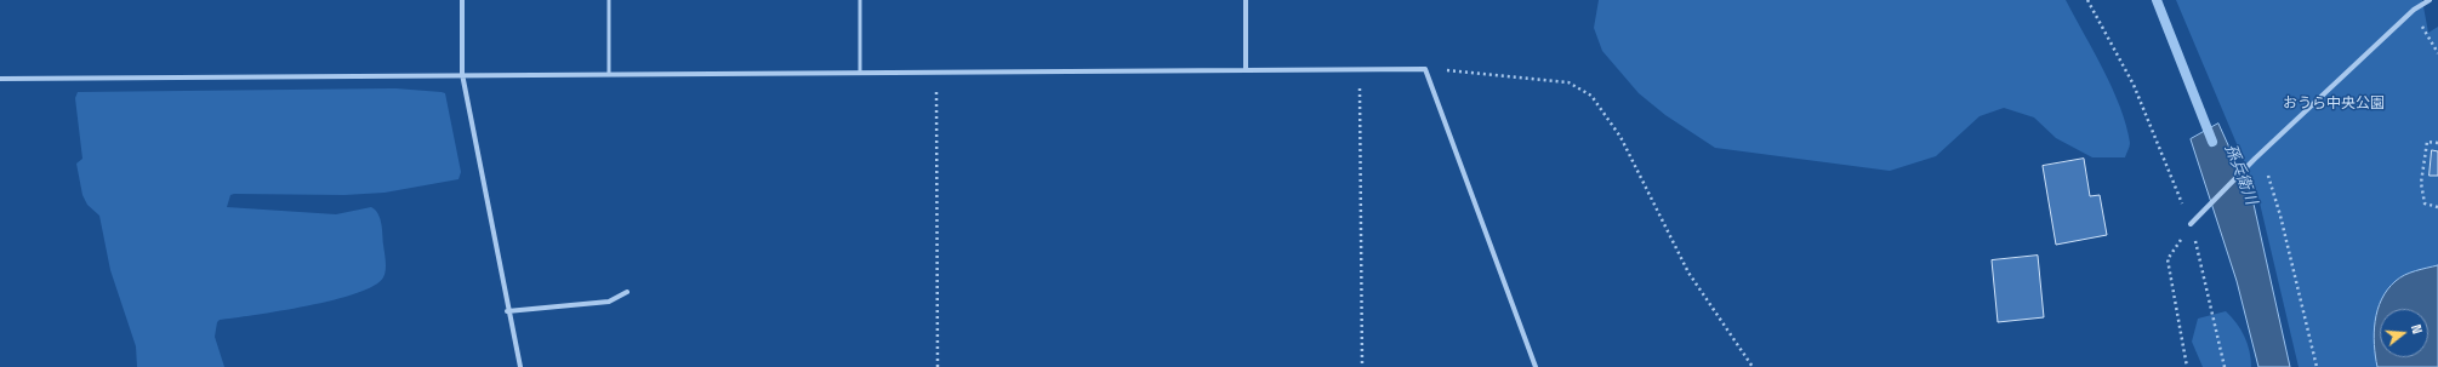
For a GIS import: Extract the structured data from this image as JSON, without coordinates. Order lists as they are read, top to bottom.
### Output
{
  "water": ["孫兵衛川"],
  "parks": ["おうら中央公園"],
  "north": "right"
}
